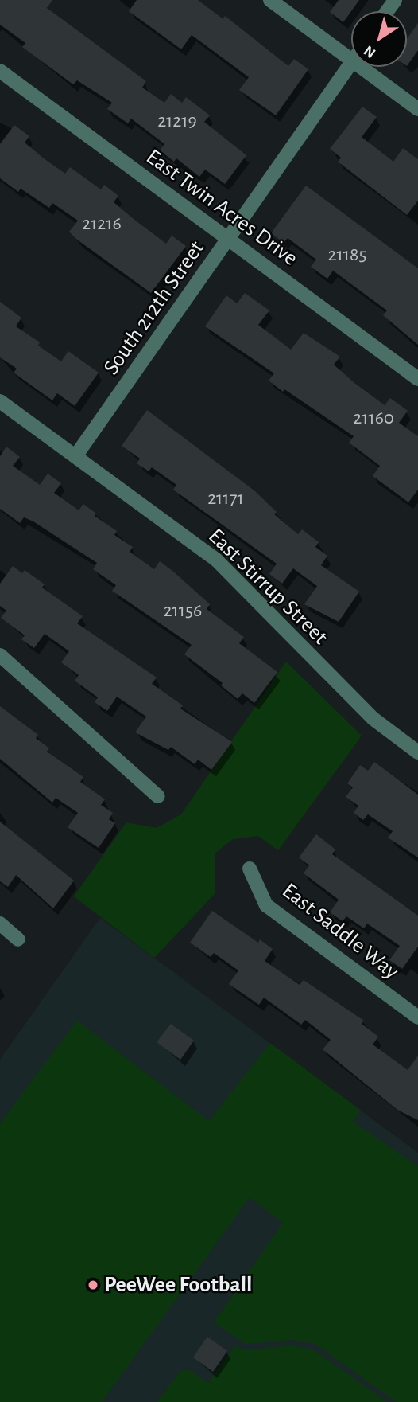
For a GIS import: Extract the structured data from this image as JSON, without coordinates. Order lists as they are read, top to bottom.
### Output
{
  "streets": {
    "street": [
      "East Twin Acres Drive",
      "South 212th Street",
      "East Stirrup Street",
      "East Saddle Way"
    ]
  },
  "crossings": [
    ["East Twin Acres Drive", "South 212th Street"],
    ["South 212th Street", "East Stirrup Street"]
  ],
  "places": ["PeeWee Football"],
  "house_numbers": [
    "21219",
    "21216",
    "21185",
    "21160",
    "21171",
    "21156"
  ],
  "north": "bottom left"
}
